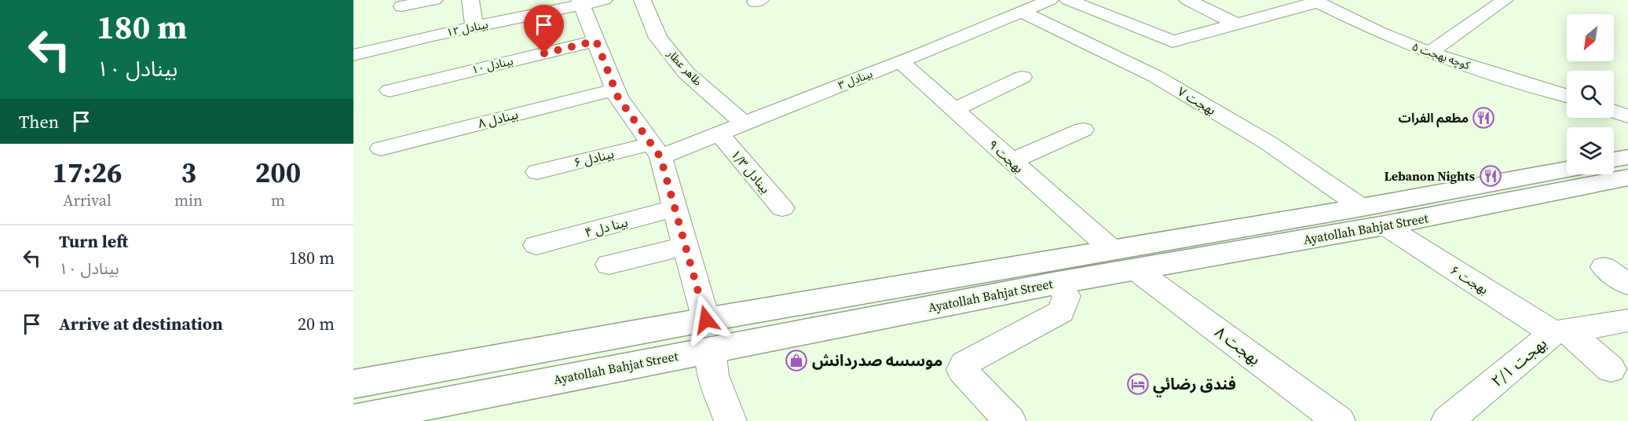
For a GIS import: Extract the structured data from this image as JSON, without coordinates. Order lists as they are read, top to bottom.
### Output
{
  "streets": {
    "main road": ["Ayatollah Bahjat Street"],
    "street": [
      "بینادل ۱۲",
      "کوچه بهجت ۵",
      "بینادل ۱۰",
      "طاهر عطار",
      "بینادل ۳",
      "بهجت ۷",
      "بینادل ۸",
      "بهجت ۹",
      "بینادل ۶",
      "بینادل ۱/۳",
      "بینا دل ۴",
      "بهجت ۶",
      "بهجت ۸",
      "بهجت ۲/۱"
    ]
  },
  "crossings": [
    ["طاهر عطار", "بینادل ۳"],
    ["بینادل ۳", "بهجت ۷"],
    ["بینادل ۳", "بهجت ۹"],
    ["بینادل ۳", "بینادل ۶"],
    ["بینادل ۳", "بینادل ۱/۳"],
    ["بهجت ۷", "Ayatollah Bahjat Street"],
    ["بهجت ۹", "Ayatollah Bahjat Street"],
    ["Ayatollah Bahjat Street", "بهجت ۶"],
    ["Ayatollah Bahjat Street", "بهجت ۸"],
    ["بهجت ۶", "بهجت ۲/۱"]
  ],
  "places": {
    "restaurant": ["مطعم الفرات", "Lebanon Nights"],
    "shop": ["موسسه صدردانش"],
    "hotel": ["فندق رضائي"]
  },
  "north": "bottom left",
  "page": {
    "turn": ["180 m", "بینادل ۱۰"],
    "then": "Then",
    "eta": [
      "17:26",
      "Arrival",
      "3",
      "min",
      "200",
      "m"
    ],
    "list": [
      {
        "name": "Turn left",
        "note": "بینادل ۱۰",
        "value": "180 m"
      },
      {
        "name": "Arrive at destination",
        "value": "20 m"
      }
    ]
  }
}
